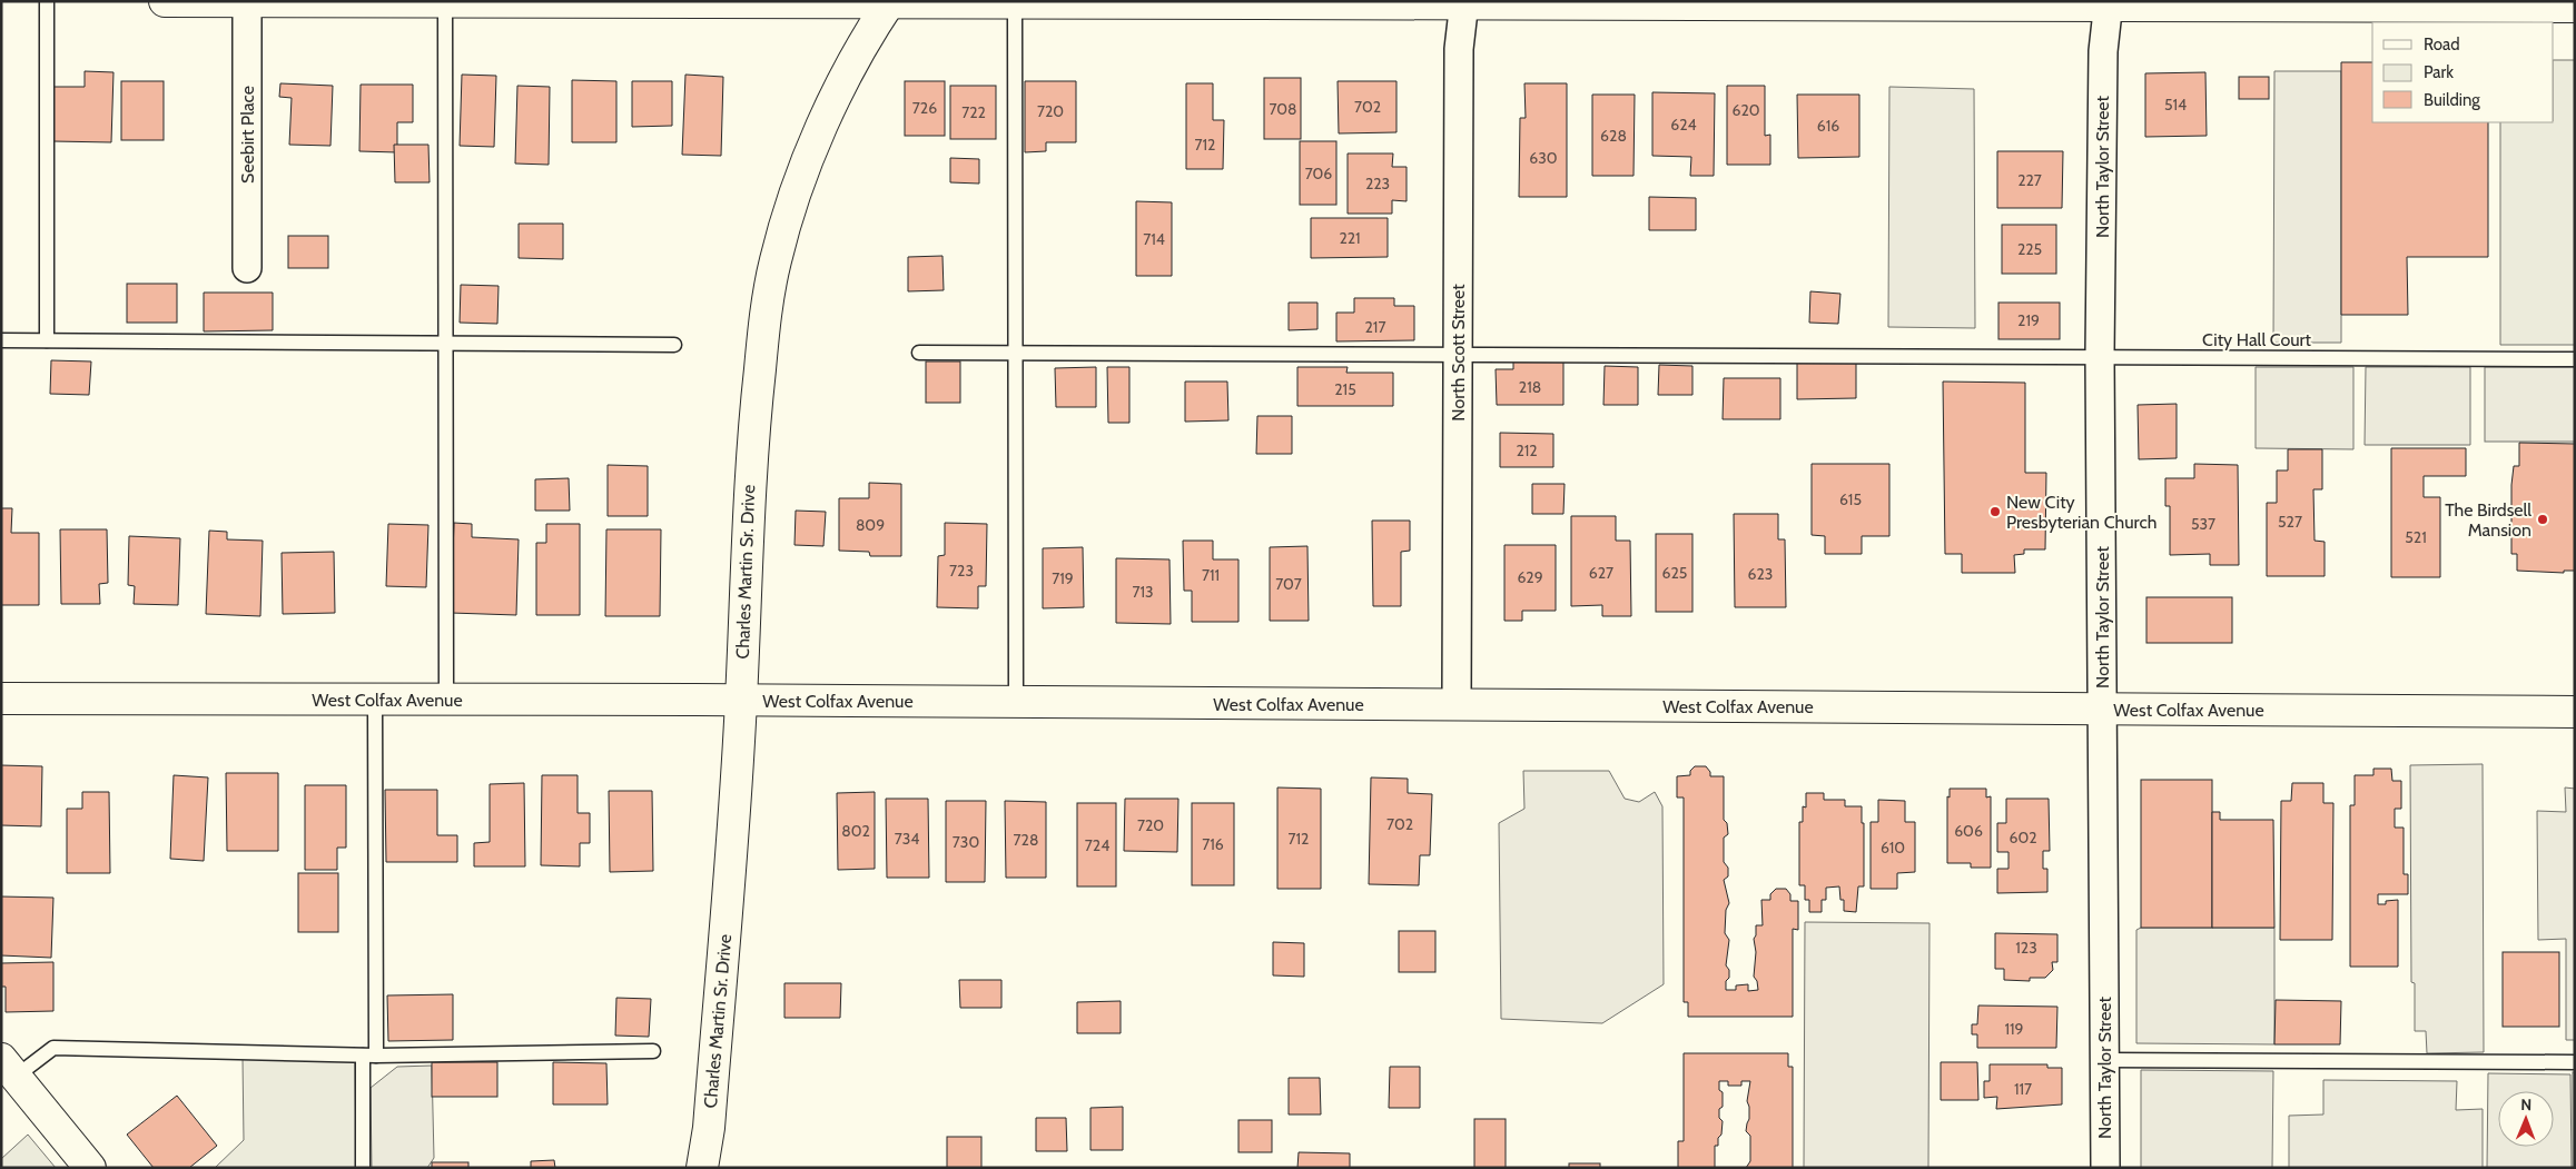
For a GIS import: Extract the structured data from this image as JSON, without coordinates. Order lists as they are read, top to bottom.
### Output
{
  "streets": {
    "street": [
      "Seebirt Place",
      "North Taylor Street",
      "North Scott Street",
      "Charles Martin Sr. Drive",
      "West Colfax Avenue"
    ],
    "lane": ["City Hall Court"]
  },
  "crossings": [
    ["North Taylor Street", "City Hall Court"],
    ["North Taylor Street", "West Colfax Avenue"],
    ["City Hall Court", "North Scott Street"],
    ["North Scott Street", "West Colfax Avenue"],
    ["Charles Martin Sr. Drive", "West Colfax Avenue"]
  ],
  "places": ["New City Presbyterian Church", "The Birdsell Mansion"],
  "house_numbers": [
    "514",
    "702",
    "726",
    "708",
    "620",
    "720",
    "722",
    "624",
    "616",
    "628",
    "712",
    "630",
    "706",
    "227",
    "223",
    "221",
    "714",
    "225",
    "219",
    "217",
    "218",
    "215",
    "212",
    "615",
    "527",
    "537",
    "809",
    "521",
    "723",
    "627",
    "625",
    "623",
    "711",
    "629",
    "719",
    "707",
    "713",
    "702",
    "720",
    "802",
    "606",
    "602",
    "734",
    "712",
    "728",
    "730",
    "716",
    "724",
    "610",
    "123",
    "119",
    "117"
  ],
  "legend": ["Road", "Park", "Building"],
  "north": "top"
}
